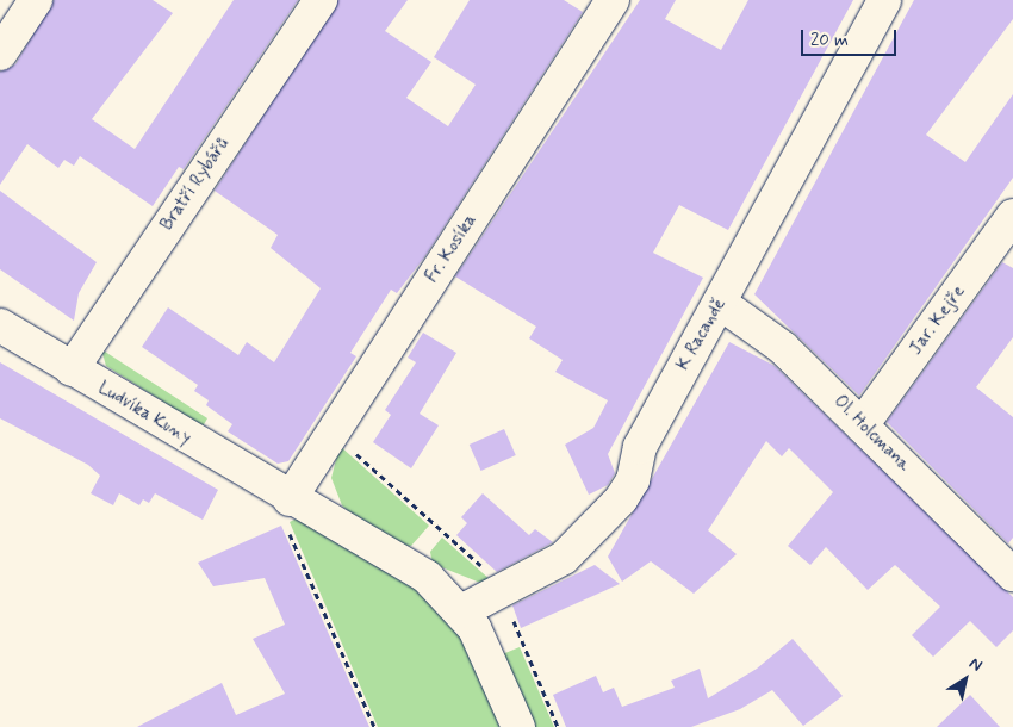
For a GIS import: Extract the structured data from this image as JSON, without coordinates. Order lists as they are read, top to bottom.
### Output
{
  "streets": {
    "street": [
      "Bratří Rybářů",
      "Fr. Kosíka",
      "Jar. Kejře",
      "K Racandě",
      "Ludvíka Kuny",
      "Ol. Holcmana"
    ]
  },
  "crossings": [
    ["Bratří Rybářů", "Ludvíka Kuny"],
    ["Fr. Kosíka", "Ludvíka Kuny"],
    ["Jar. Kejře", "Ol. Holcmana"],
    ["K Racandě", "Ludvíka Kuny"],
    ["K Racandě", "Ol. Holcmana"]
  ],
  "scale_bar": "20 m",
  "north": "top right"
}
